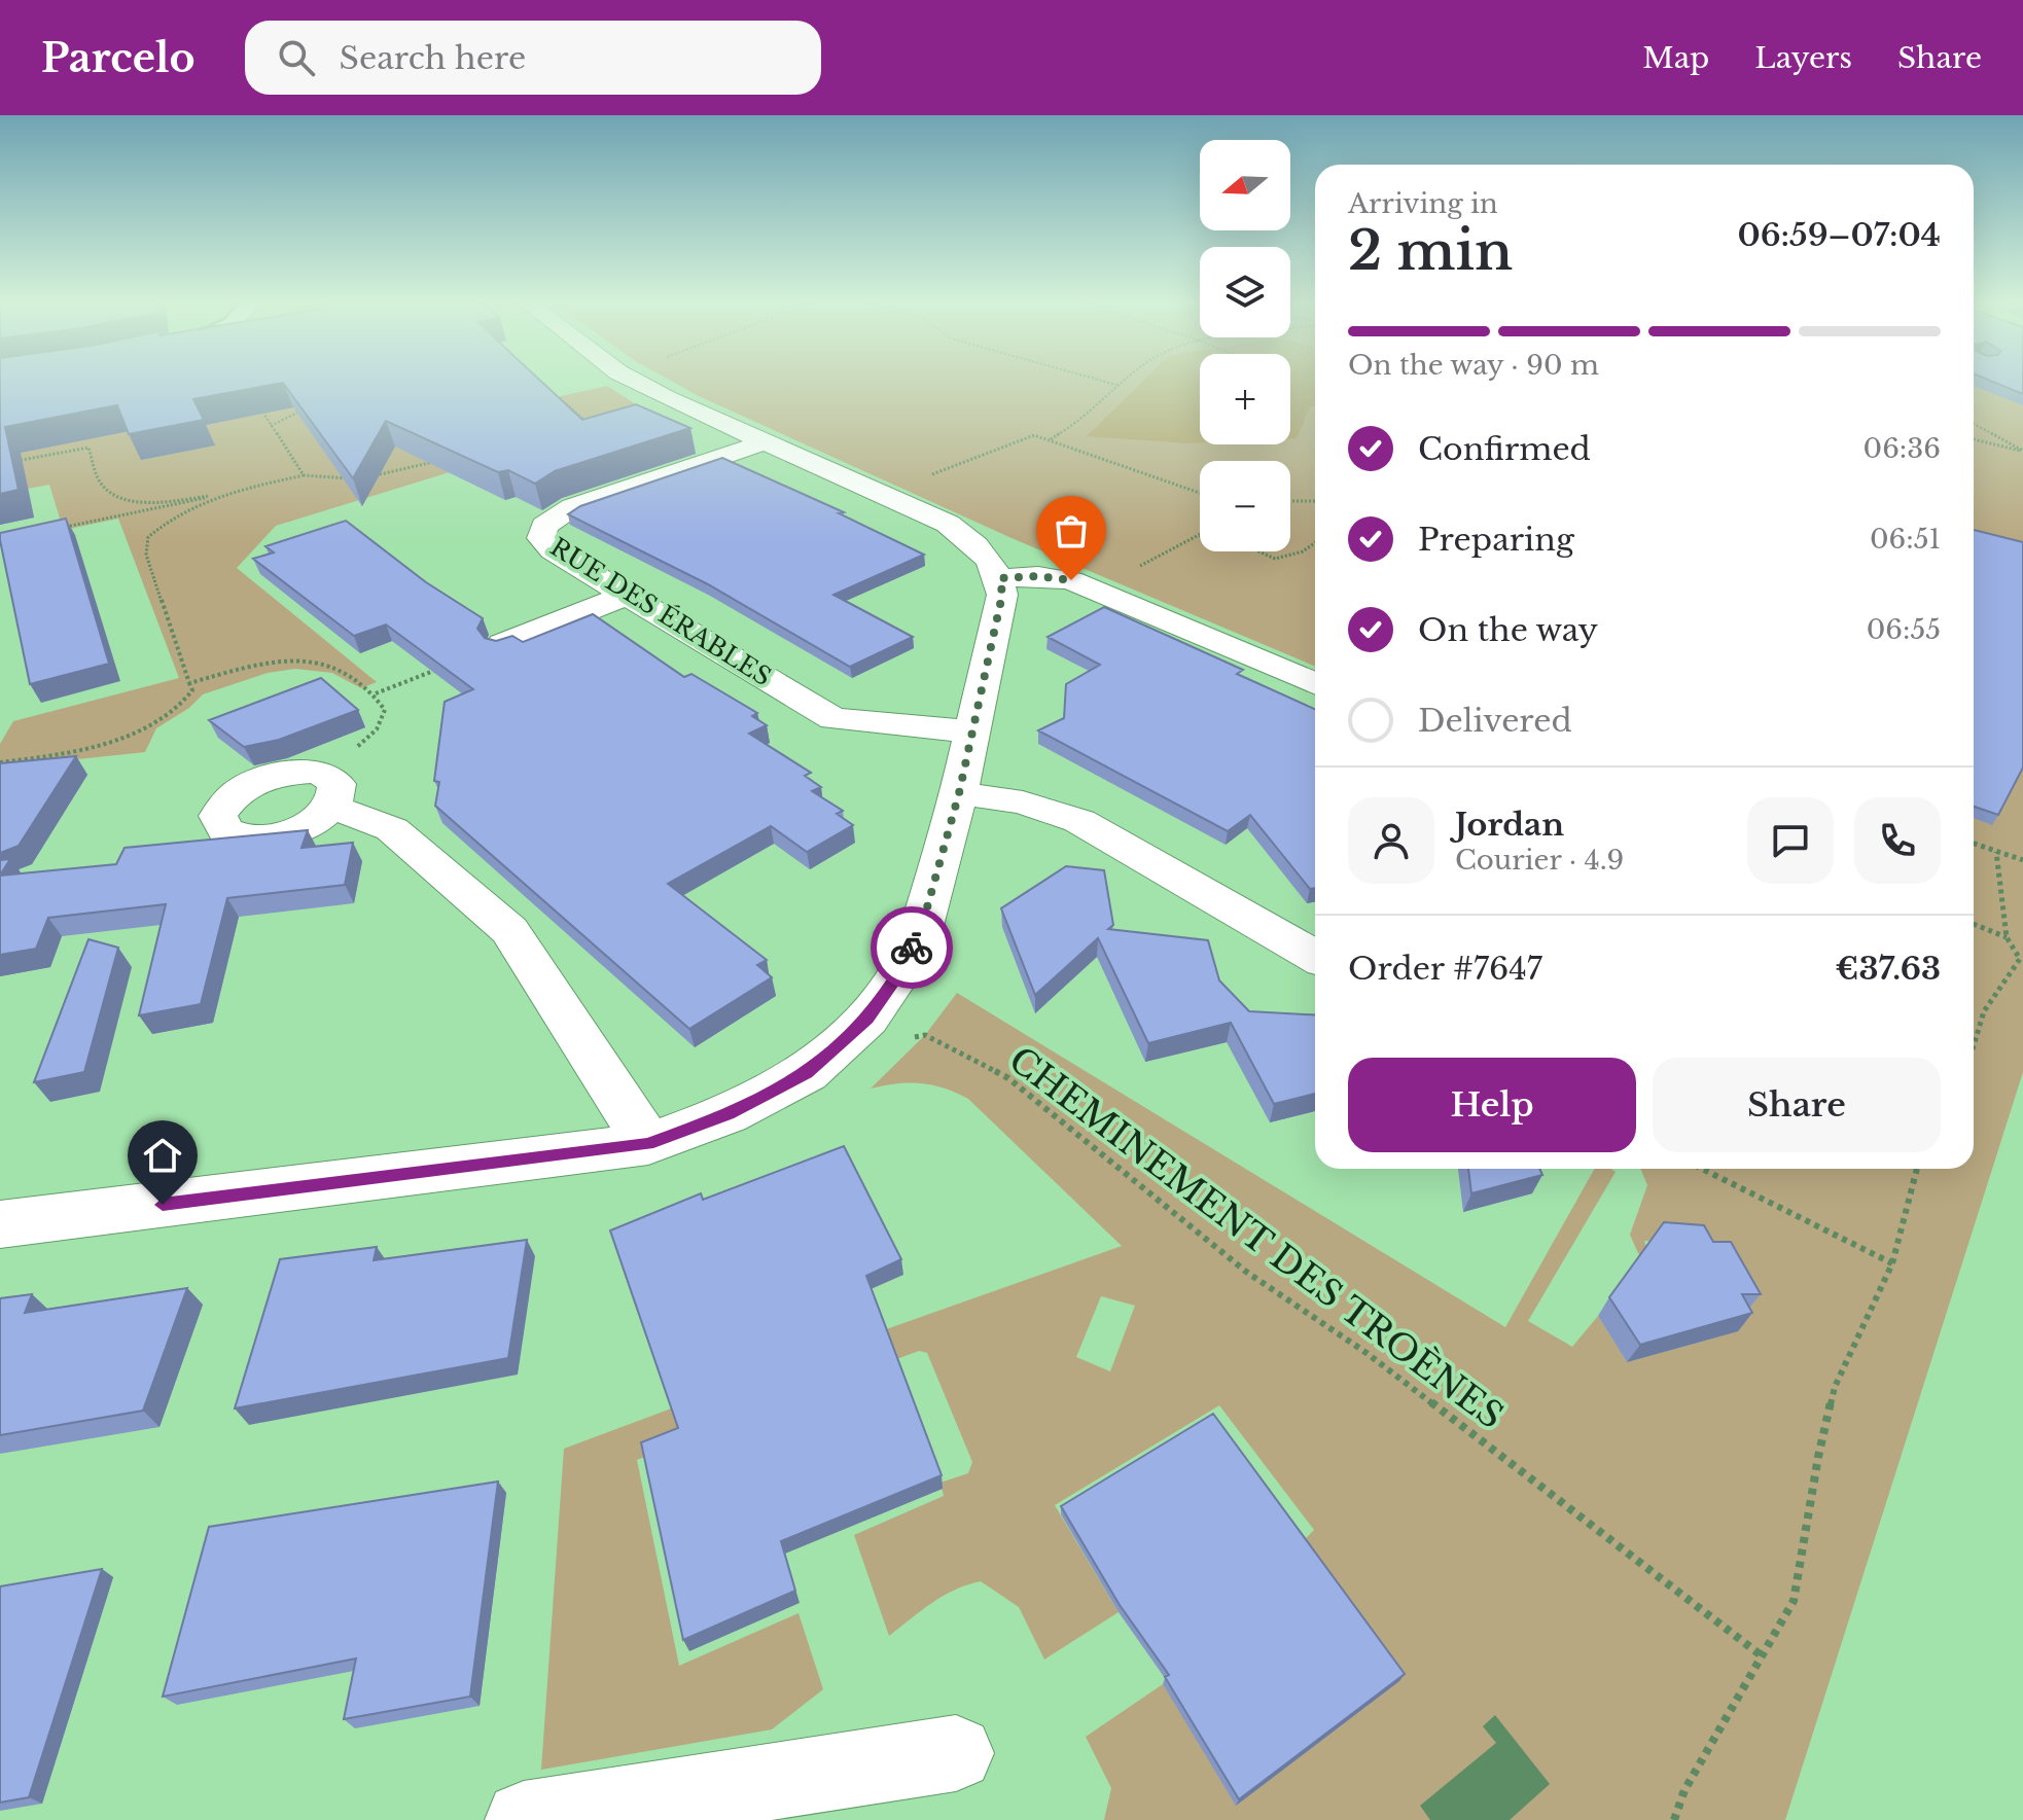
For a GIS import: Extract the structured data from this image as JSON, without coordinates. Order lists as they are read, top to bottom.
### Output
{
  "streets": {
    "street": ["RUE DES ÉRABLES"],
    "path": ["CHEMINEMENT DES TROÈNES"]
  },
  "north": "left",
  "page": {
    "header": "Parcelo",
    "search": "Search here",
    "nav": ["Map", "Layers", "Share"],
    "map_buttons": ["+", "−"],
    "heading": ["2 min", "Arriving in", "06:59–07:04"],
    "panel": [
      "Jordan",
      "Courier · 4.9",
      "Order #7647",
      "€37.63"
    ],
    "bar": "On the way · 90 m",
    "list": [
      ["Confirmed", "06:36"],
      ["Preparing", "06:51"],
      ["On the way", "06:55"],
      "Delivered"
    ],
    "buttons": ["Help", "Share"]
  }
}
